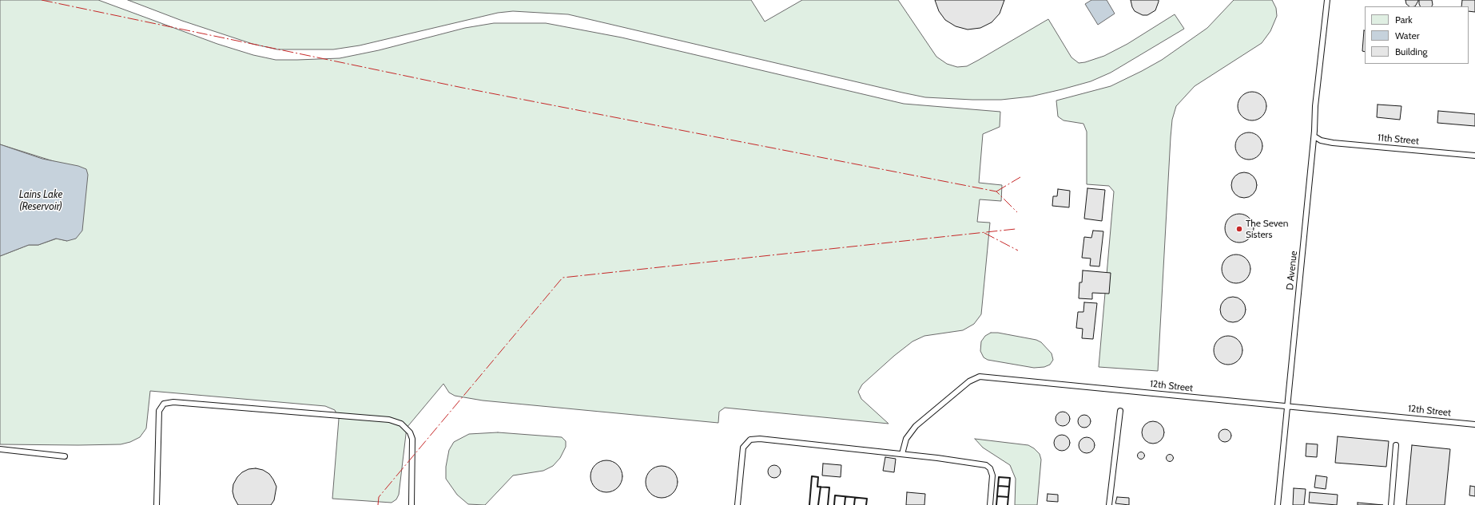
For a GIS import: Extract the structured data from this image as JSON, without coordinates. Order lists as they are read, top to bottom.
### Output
{
  "streets": {
    "lane": ["11th Street", "D Avenue", "12th Street"]
  },
  "crossings": [
    ["11th Street", "D Avenue"],
    ["D Avenue", "12th Street"]
  ],
  "water": ["Lains Lake (Reservoir)"],
  "places": ["The Seven Sisters"],
  "legend": ["Park", "Water", "Building"]
}
